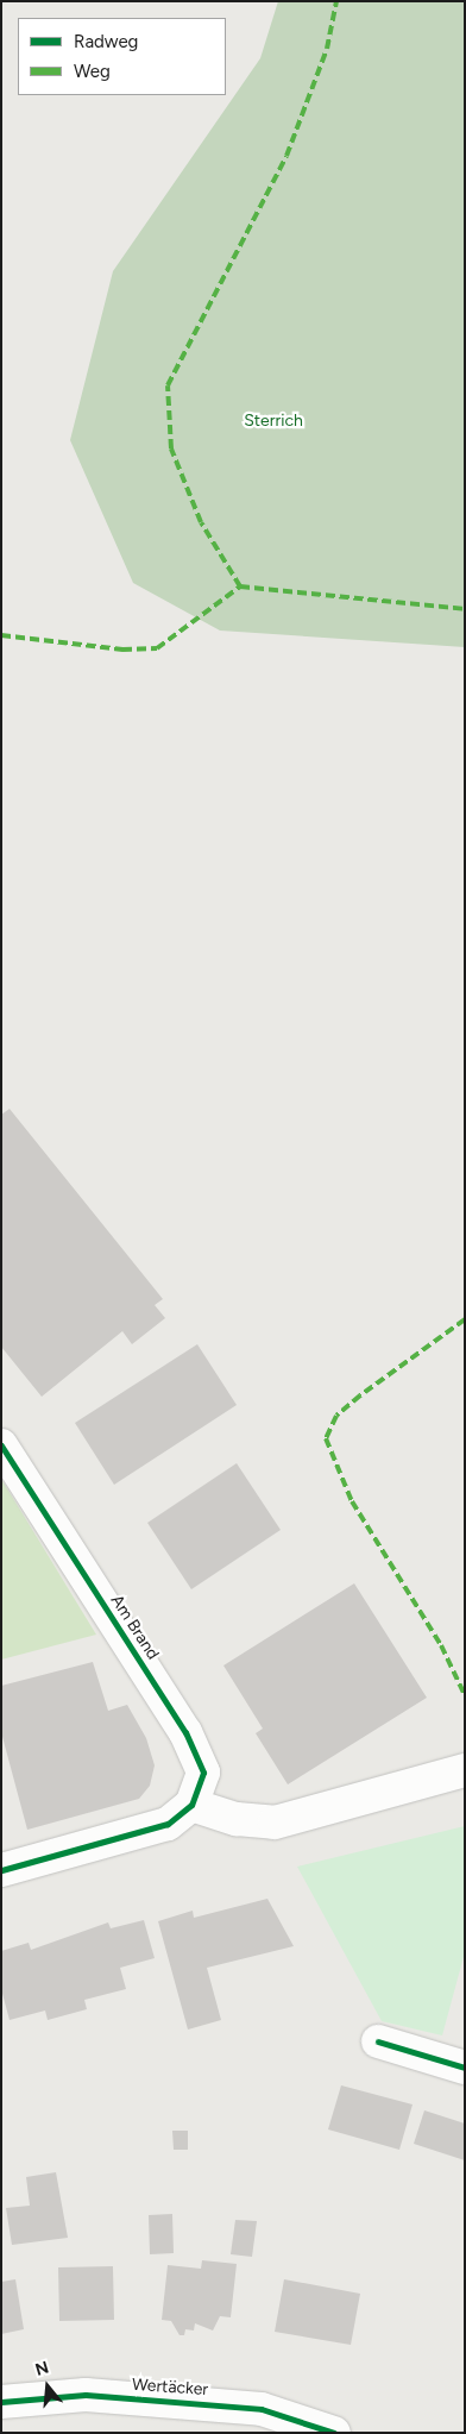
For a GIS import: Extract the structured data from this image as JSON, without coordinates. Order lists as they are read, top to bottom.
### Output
{
  "streets": {
    "street": ["Am Brand", "Wertäcker"]
  },
  "parks": ["Sterrich"],
  "legend": ["Radweg", "Weg"],
  "north": "top"
}
